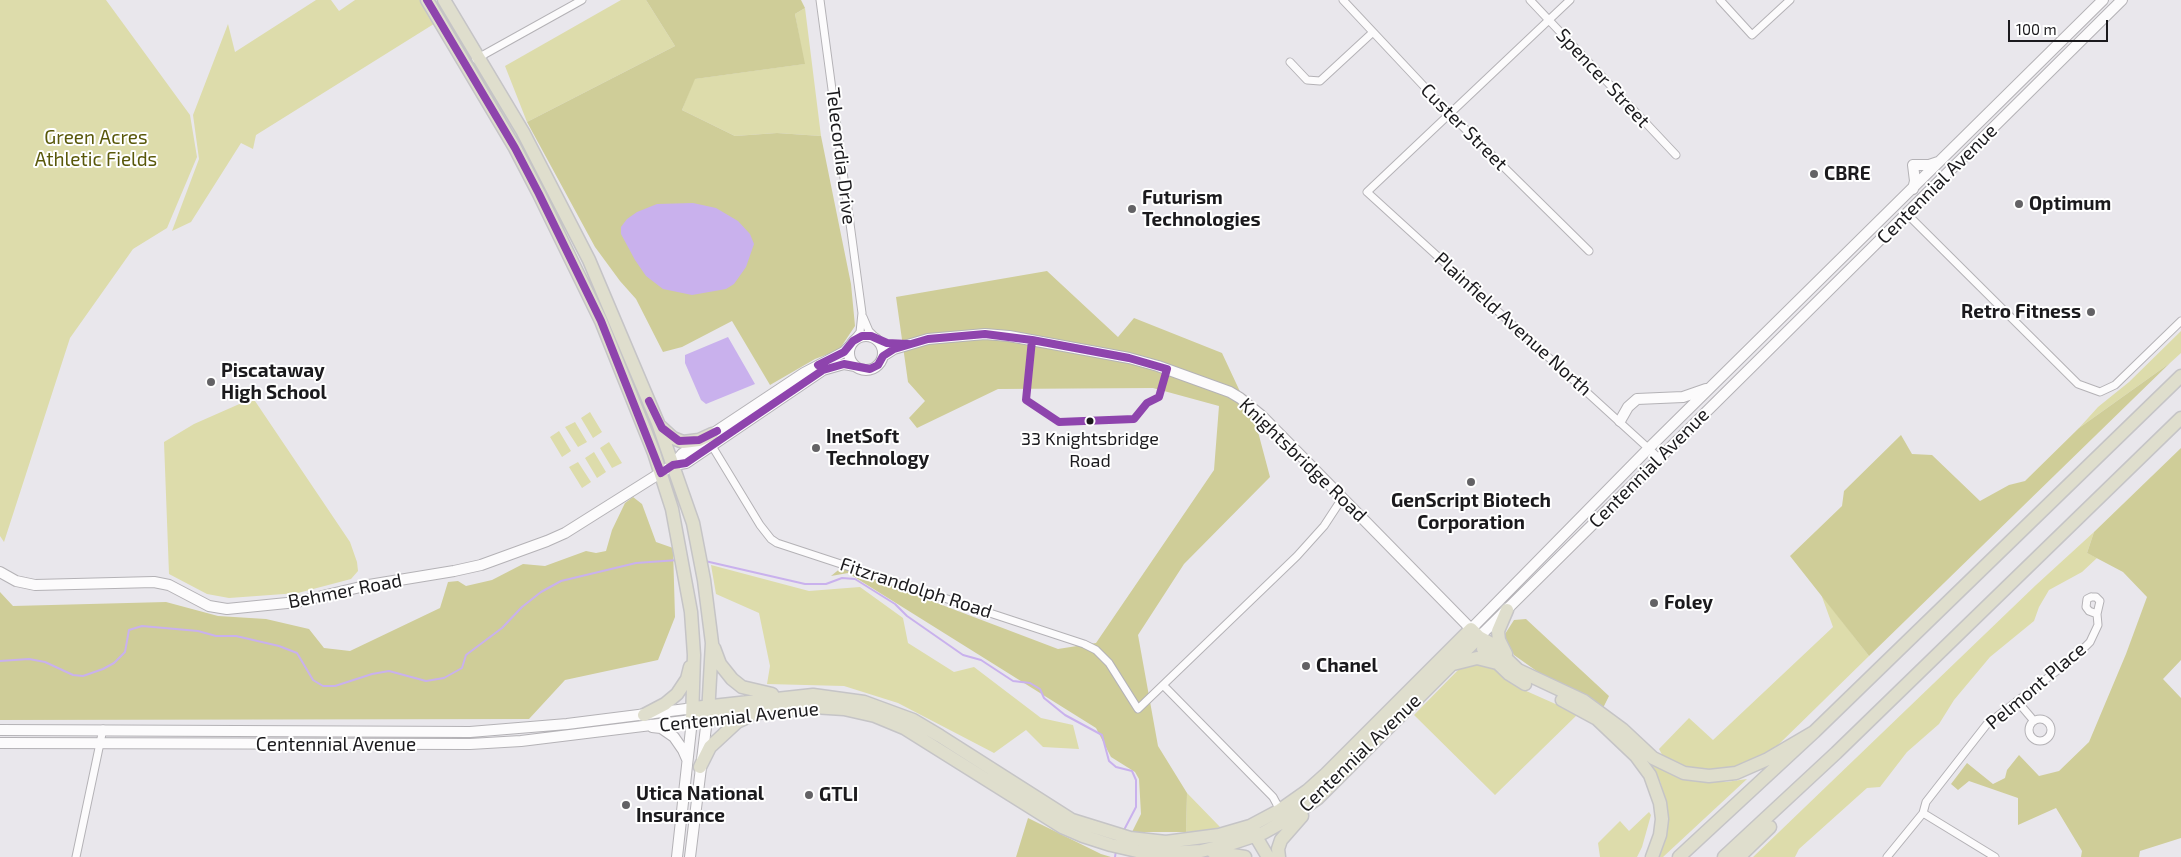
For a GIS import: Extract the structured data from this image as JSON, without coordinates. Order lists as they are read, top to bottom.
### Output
{
  "streets": {
    "highway": ["Centennial Avenue"],
    "main road": ["Knightsbridge Road", "Behmer Road"],
    "street": [
      "Spencer Street",
      "Custer Street",
      "Telecordia Drive",
      "Plainfield Avenue North",
      "Fitzrandolph Road",
      "Pelmont Place"
    ]
  },
  "crossings": [
    ["Custer Street", "Plainfield Avenue North"],
    ["Telecordia Drive", "Knightsbridge Road"],
    ["Centennial Avenue", "Plainfield Avenue North"],
    ["Centennial Avenue", "Knightsbridge Road"]
  ],
  "parks": ["Green Acres Athletic Fields"],
  "places": [
    "CBRE",
    "Optimum",
    "Futurism Technologies",
    "Retro Fitness",
    "Piscataway High School",
    "33 Knightsbridge Road",
    "InetSoft Technology",
    "GenScript Biotech Corporation",
    "Foley",
    "Chanel",
    "GTLI",
    "Utica National Insurance"
  ],
  "scale_bar": "100 m"
}
